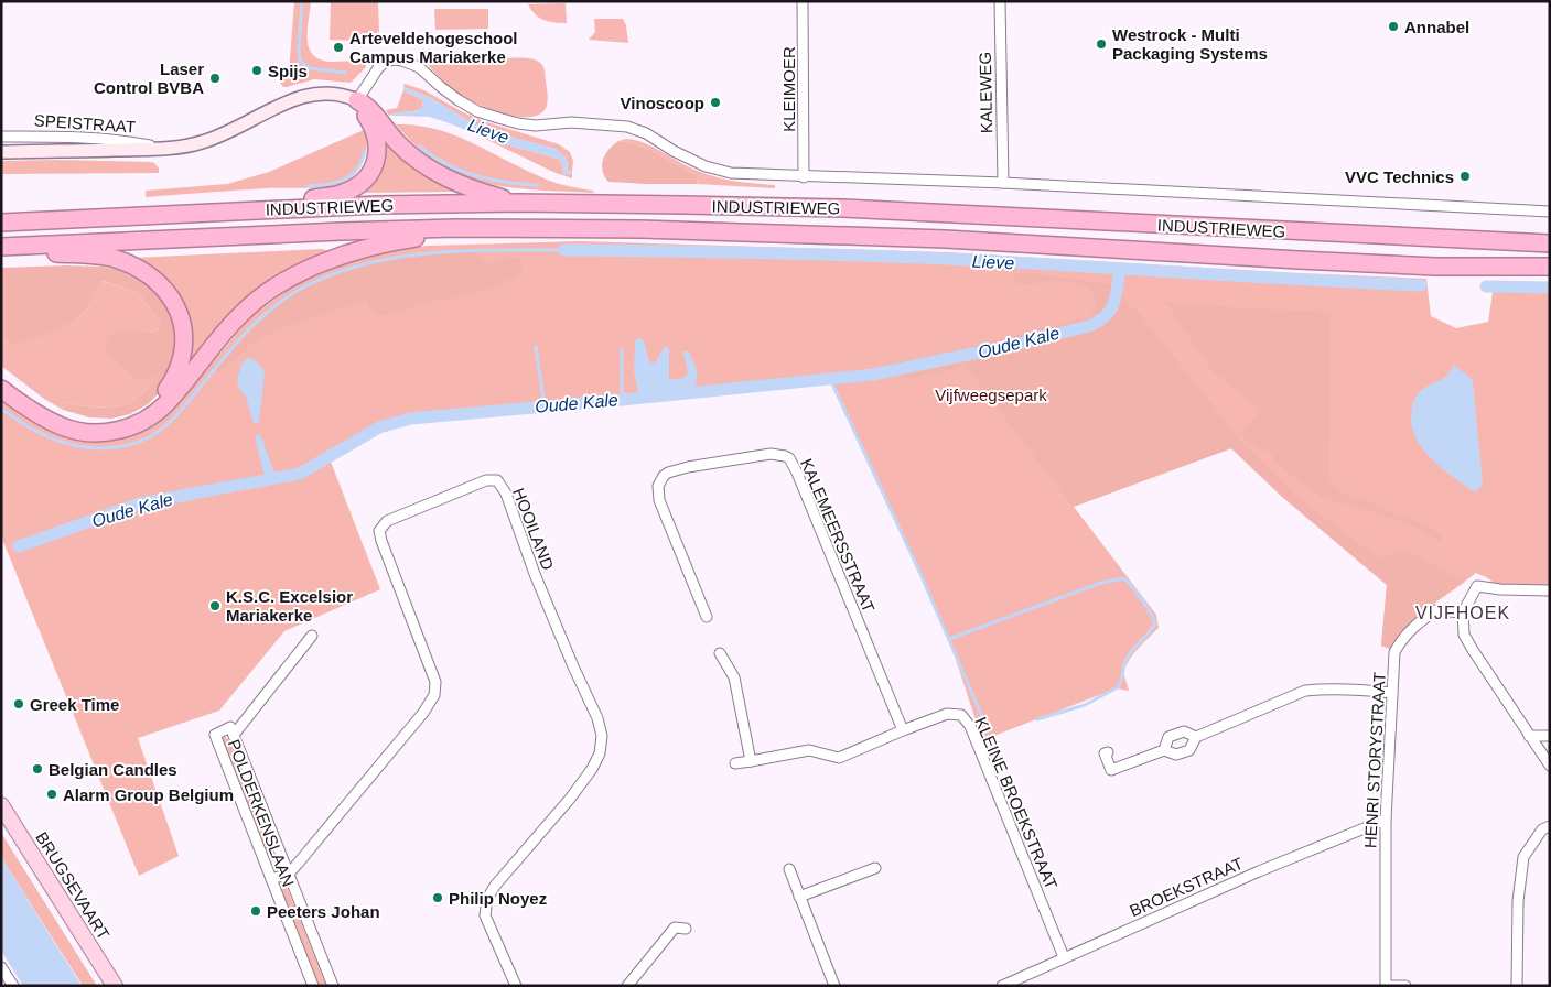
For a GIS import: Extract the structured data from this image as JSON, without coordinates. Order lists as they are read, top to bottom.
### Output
{
  "streets": {
    "highway": ["INDUSTRIEWEG"],
    "main road": ["BRUGSEVAART"],
    "street": [
      "KLEIMOER",
      "KALEWEG",
      "SPEISTRAAT",
      "HOOILAND",
      "KALEMEERSSTRAAT",
      "HENRI STORYSTRAAT",
      "KLEINE BROEKSTRAAT",
      "POLDERKENSLAAN",
      "BROEKSTRAAT"
    ]
  },
  "crossings": [
    ["KLEIMOER", "INDUSTRIEWEG"],
    ["KALEWEG", "INDUSTRIEWEG"],
    ["SPEISTRAAT", "INDUSTRIEWEG"],
    ["HOOILAND", "POLDERKENSLAAN"],
    ["KALEMEERSSTRAAT", "KLEINE BROEKSTRAAT"],
    ["HENRI STORYSTRAAT", "BROEKSTRAAT"],
    ["KLEINE BROEKSTRAAT", "BROEKSTRAAT"]
  ],
  "districts": ["VIJFHOEK"],
  "water": ["Lieve", "Oude Kale"],
  "parks": ["Vijfweegsepark"],
  "places": [
    "Annabel",
    "Westrock - Multi Packaging Systems",
    "Arteveldehogeschool Campus Mariakerke",
    "Spijs",
    "Laser Control BVBA",
    "Vinoscoop",
    "VVC Technics",
    "K.S.C. Excelsior Mariakerke",
    "Greek Time",
    "Belgian Candles",
    "Alarm Group Belgium",
    "Philip Noyez",
    "Peeters Johan"
  ]
}
